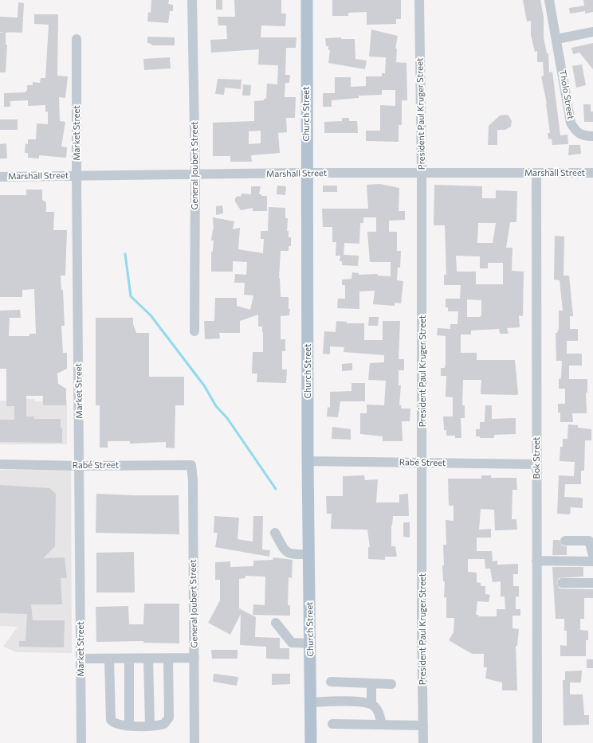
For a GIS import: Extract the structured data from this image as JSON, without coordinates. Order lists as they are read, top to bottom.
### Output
{
  "streets": {
    "main road": ["Church Street"],
    "street": [
      "Tholo Street",
      "President Paul Kruger Street",
      "Market Street",
      "General Joubert Street",
      "Marshall Street",
      "Bok Street",
      "Rabé Street"
    ]
  },
  "crossings": [
    ["Church Street", "Marshall Street"],
    ["Church Street", "Rabé Street"],
    ["President Paul Kruger Street", "Marshall Street"],
    ["President Paul Kruger Street", "Rabé Street"],
    ["Market Street", "Marshall Street"],
    ["Market Street", "Rabé Street"],
    ["General Joubert Street", "Marshall Street"],
    ["General Joubert Street", "Rabé Street"],
    ["Marshall Street", "Bok Street"],
    ["Bok Street", "Rabé Street"]
  ]
}
